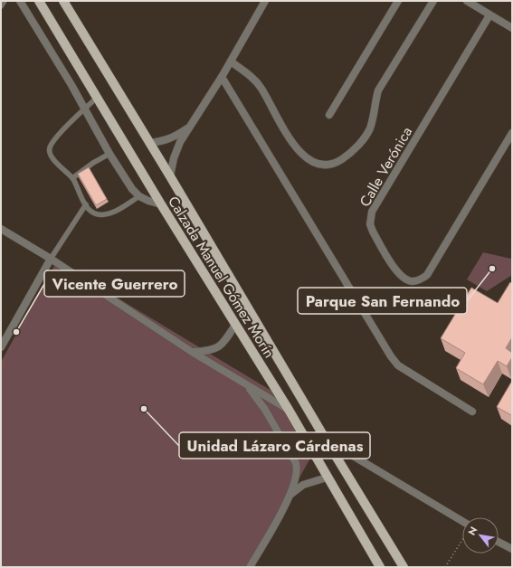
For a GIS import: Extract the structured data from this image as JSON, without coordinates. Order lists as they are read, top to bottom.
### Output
{
  "streets": {
    "main road": ["Calzada Manuel Gómez Morín"],
    "street": ["Calle Verónica"]
  },
  "places": ["Parque San Fernando", "Vicente Guerrero", "Unidad Lázaro Cárdenas"],
  "north": "top left"
}
